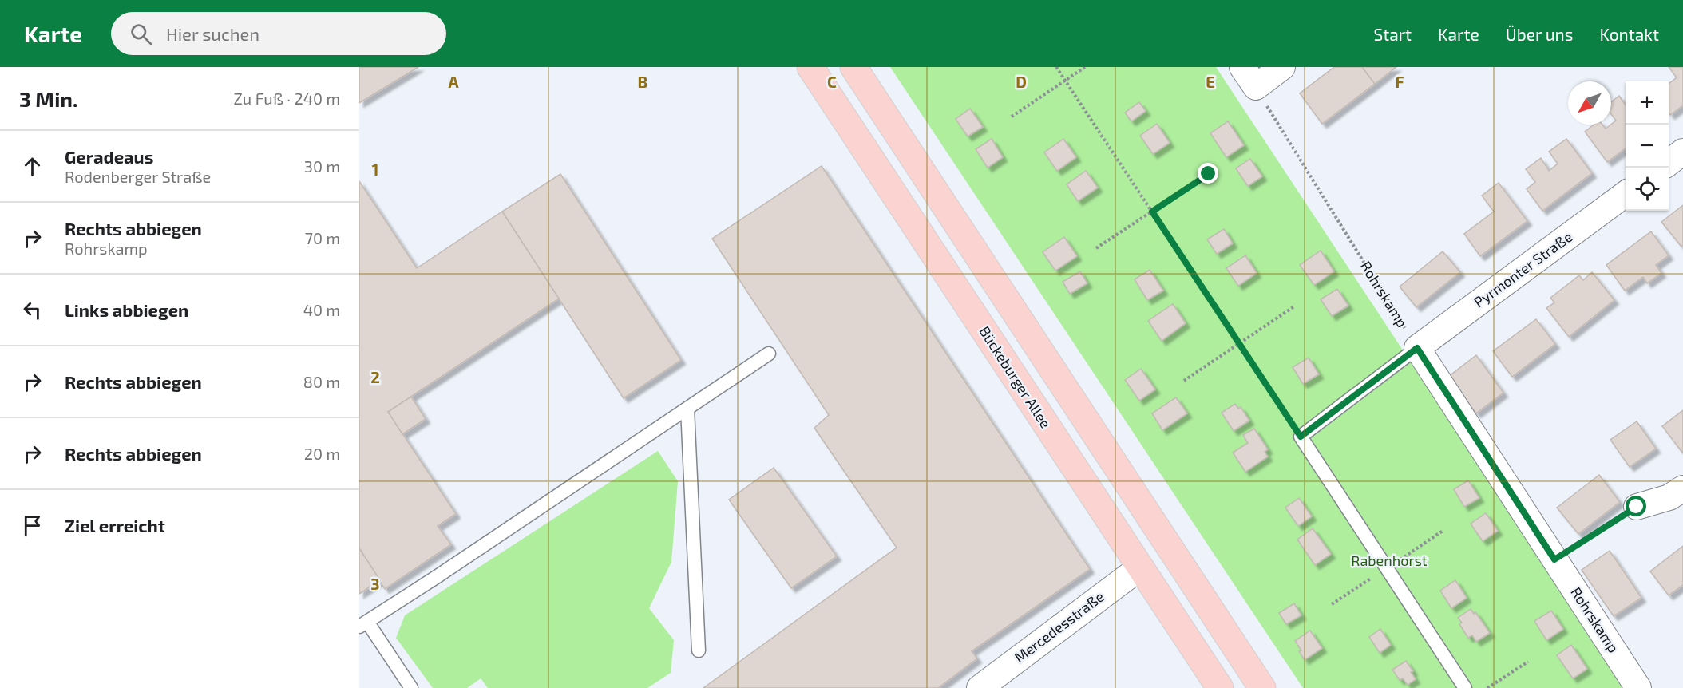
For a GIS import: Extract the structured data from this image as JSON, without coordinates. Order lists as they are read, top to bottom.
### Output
{
  "streets": {
    "main road": ["Bückeburger Allee"],
    "street": ["Pyrmonter Straße", "Rohrskamp", "Mercedesstraße"]
  },
  "crossings": [
    ["Pyrmonter Straße", "Rohrskamp"],
    ["Bückeburger Allee", "Mercedesstraße"]
  ],
  "parks": ["Rabenhorst"],
  "north": "bottom left",
  "page": {
    "header": "Karte",
    "search": "Hier suchen",
    "nav": [
      "Start",
      "Karte",
      "Über uns",
      "Kontakt"
    ],
    "heading": ["3 Min.", "Zu Fuß · 240 m"],
    "map_buttons": ["+", "−"],
    "list": [
      ["Geradeaus", "Rodenberger Straße", "30 m"],
      ["Rechts abbiegen", "Rohrskamp", "70 m"],
      ["Links abbiegen", "40 m"],
      ["Rechts abbiegen", "80 m"],
      ["Rechts abbiegen", "20 m"],
      "Ziel erreicht"
    ]
  },
  "grid": {
    "columns": [
      "A",
      "B",
      "C",
      "D",
      "E",
      "F"
    ],
    "rows": ["1", "2", "3"]
  }
}
